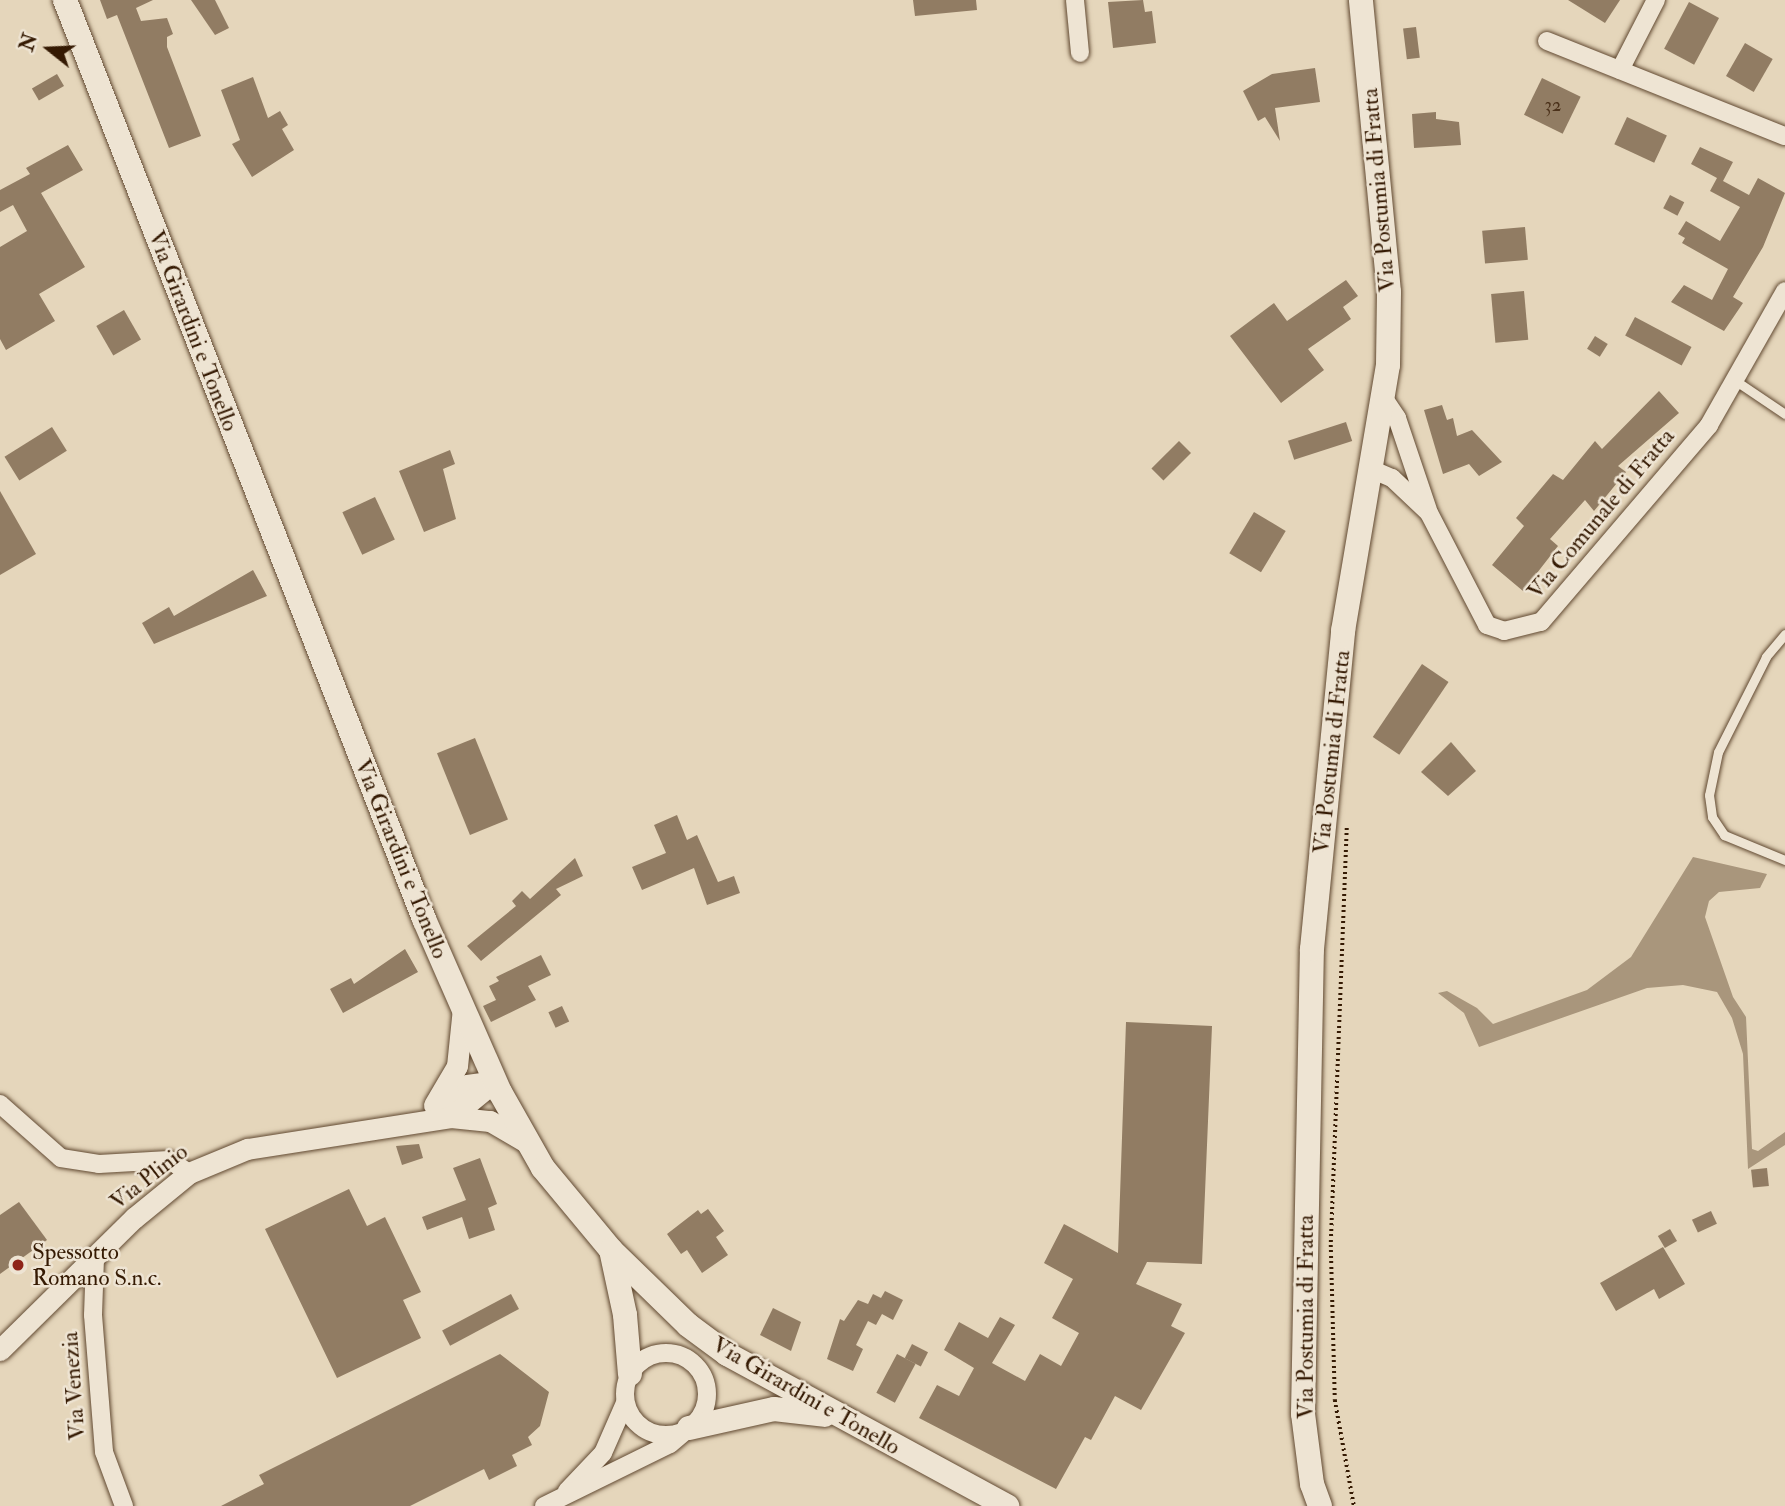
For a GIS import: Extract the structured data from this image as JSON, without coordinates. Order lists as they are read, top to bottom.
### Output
{
  "streets": {
    "main road": ["Via Postumia di Fratta", "Via Girardini e Tonello"],
    "street": ["Via Comunale di Fratta", "Via Plinio", "Via Venezia"]
  },
  "crossings": [
    ["Via Postumia di Fratta", "Via Comunale di Fratta"],
    ["Via Girardini e Tonello", "Via Plinio"],
    ["Via Plinio", "Via Venezia"]
  ],
  "places": ["Spessotto Romano S.n.c."],
  "house_numbers": ["32"],
  "north": "left"
}
